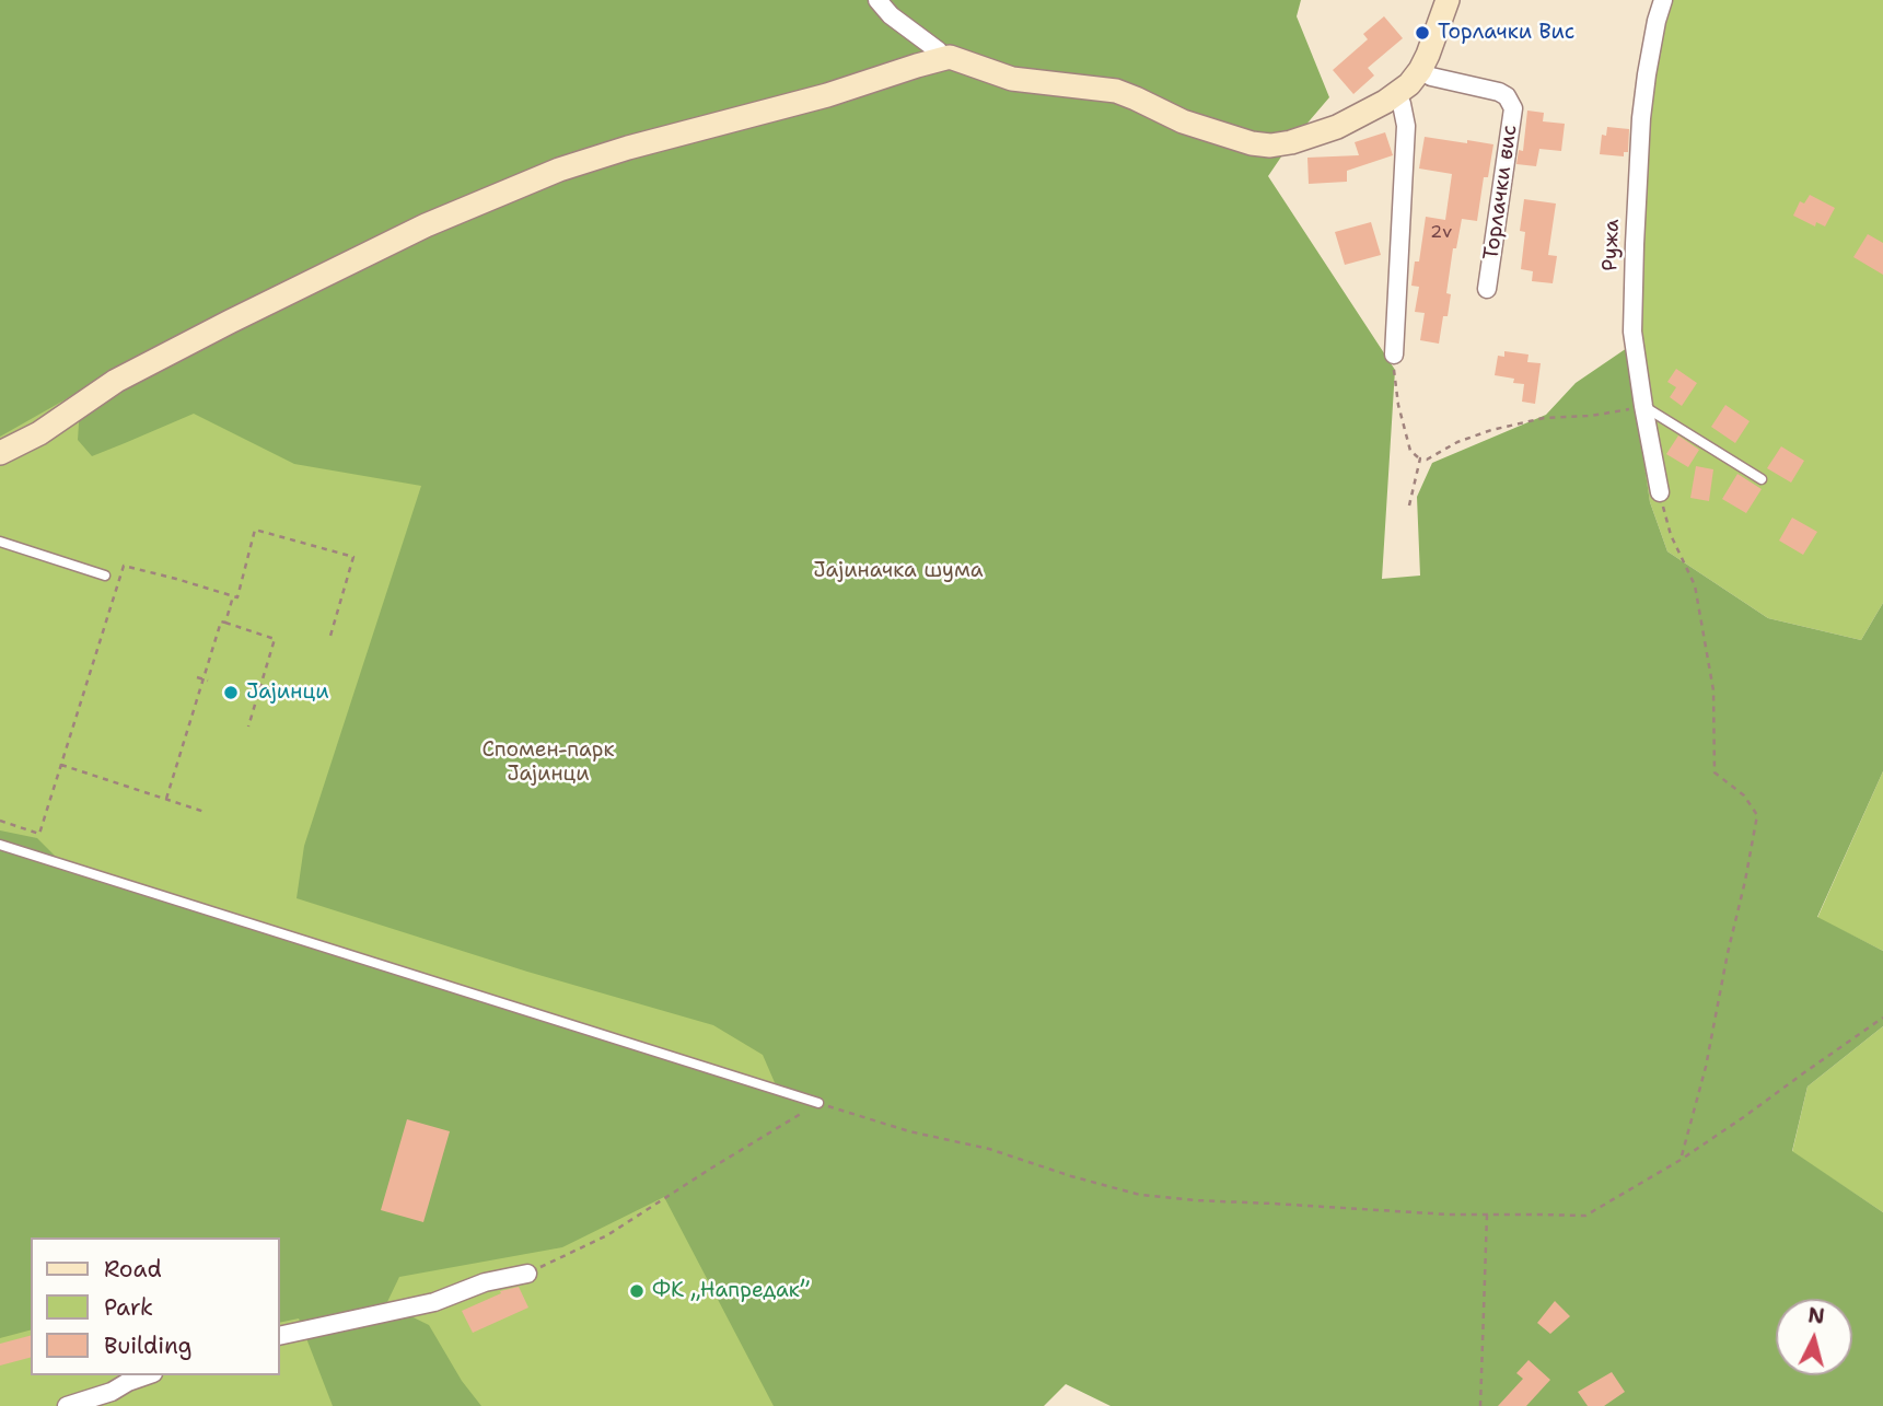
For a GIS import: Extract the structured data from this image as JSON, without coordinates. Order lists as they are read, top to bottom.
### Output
{
  "streets": {
    "street": ["Торлачки вис", "Ружа"]
  },
  "parks": ["Јајиначка шума", "Спомен-парк Јајинци"],
  "places": ["Торлачки Вис", "Јајинци", "ФК „Напредак”"],
  "house_numbers": ["2v"],
  "legend": ["Road", "Park", "Building"],
  "north": "top"
}
